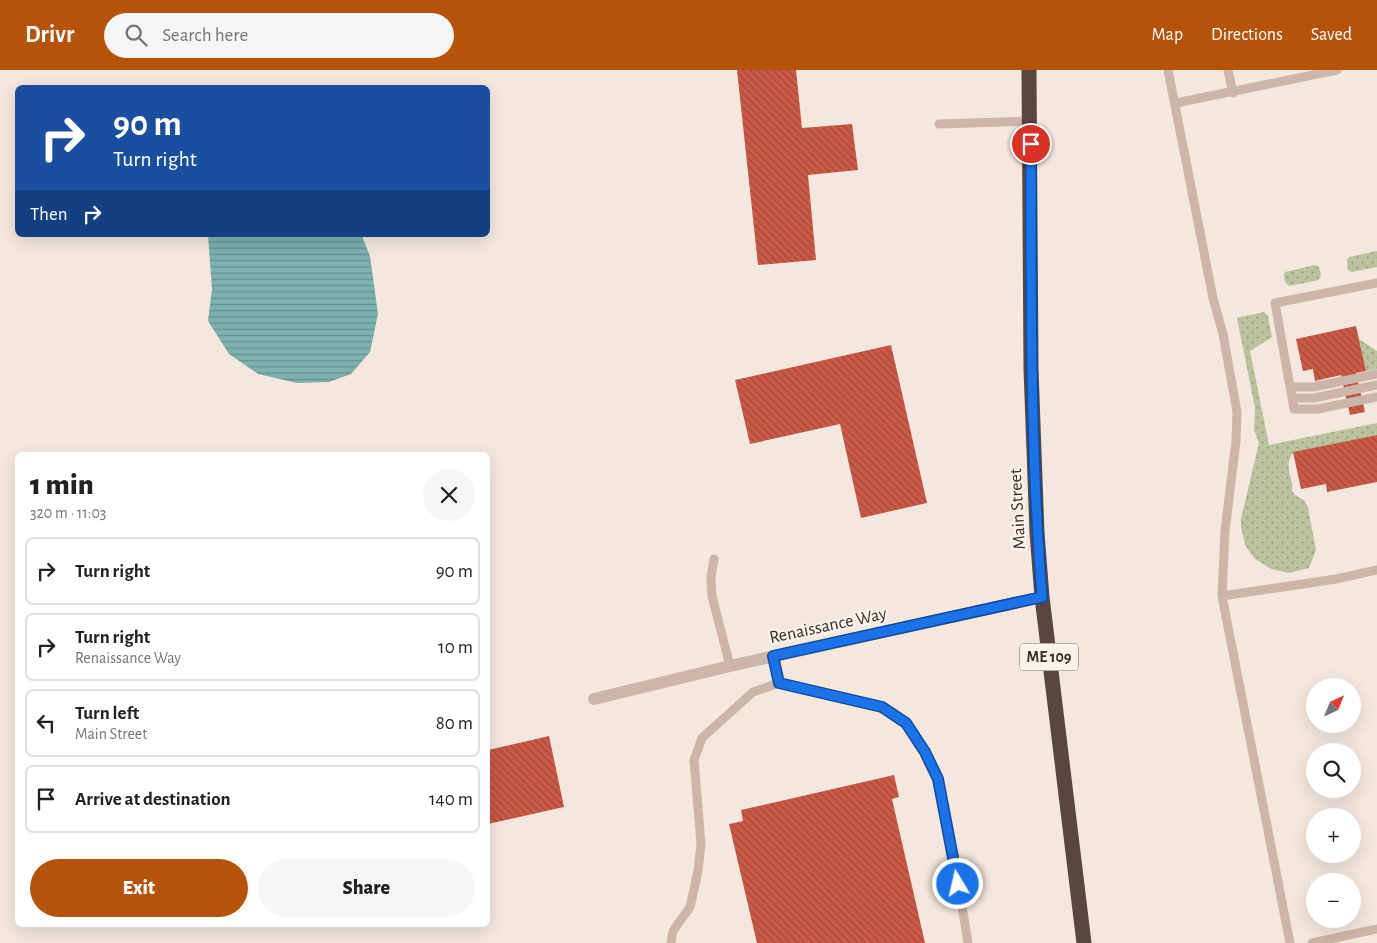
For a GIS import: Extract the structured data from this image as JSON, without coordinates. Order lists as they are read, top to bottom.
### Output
{
  "streets": {
    "highway": ["Main Street", "ME 109"],
    "street": ["Renaissance Way"]
  },
  "crossings": [
    ["Main Street", "Renaissance Way"]
  ],
  "north": "top right",
  "page": {
    "header": "Drivr",
    "search": "Search here",
    "nav": ["Map", "Directions", "Saved"],
    "turn": ["90 m", "Turn right"],
    "then": "Then",
    "heading": ["1 min", "320 m · 11:03"],
    "list": [
      {
        "name": "Turn right",
        "value": "90 m"
      },
      {
        "name": "Turn right",
        "note": "Renaissance Way",
        "value": "10 m"
      },
      {
        "name": "Turn left",
        "note": "Main Street",
        "value": "80 m"
      },
      {
        "name": "Arrive at destination",
        "value": "140 m"
      }
    ],
    "map_buttons": ["+", "−"],
    "buttons": ["Exit", "Share"]
  }
}
